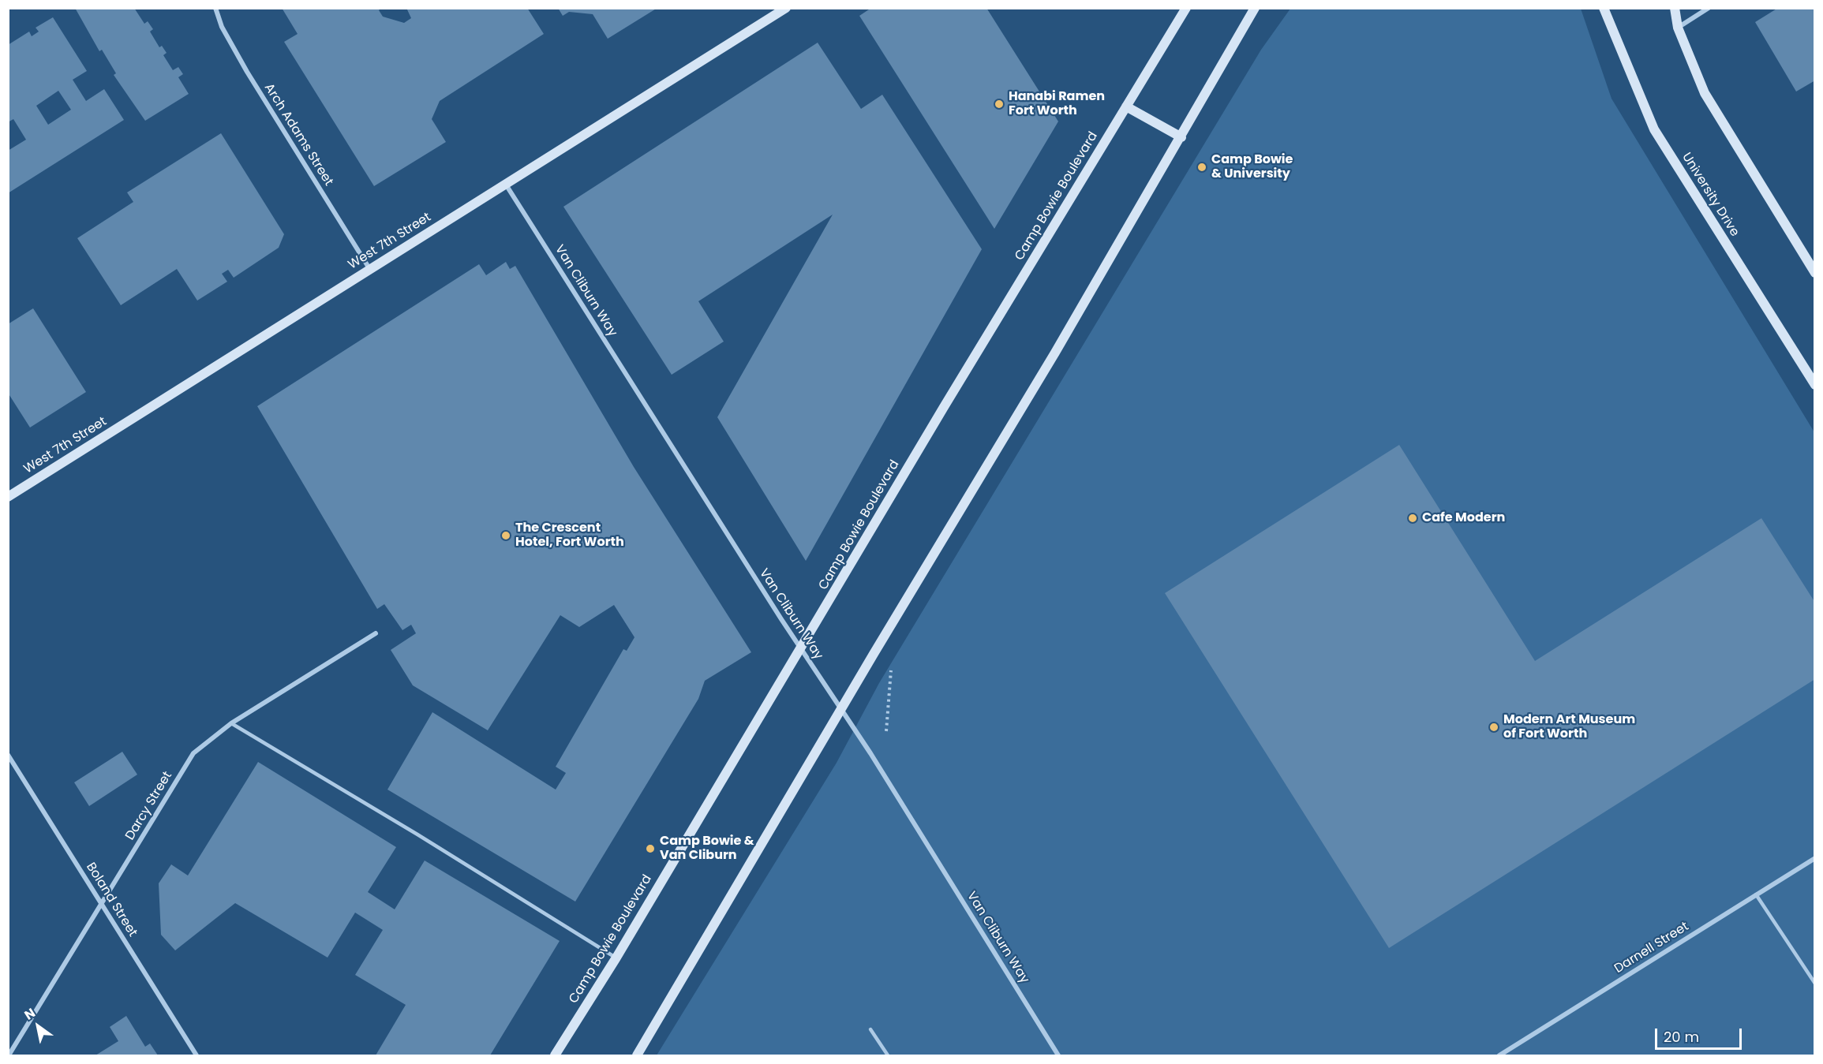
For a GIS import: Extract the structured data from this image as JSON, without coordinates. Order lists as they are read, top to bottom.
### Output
{
  "streets": {
    "main road": ["University Drive", "Camp Bowie Boulevard", "West 7th Street"],
    "street": [
      "Arch Adams Street",
      "Van Cliburn Way",
      "Darcy Street",
      "Boland Street",
      "Darnell Street"
    ]
  },
  "crossings": [
    ["Arch Adams Street", "West 7th Street"],
    ["Camp Bowie Boulevard", "Van Cliburn Way"],
    ["West 7th Street", "Van Cliburn Way"],
    ["Darcy Street", "Boland Street"]
  ],
  "places": [
    "Hanabi Ramen Fort Worth",
    "Camp Bowie & University",
    "Cafe Modern",
    "The Crescent Hotel, Fort Worth",
    "Modern Art Museum of Fort Worth",
    "Camp Bowie & Van Cliburn"
  ],
  "scale_bar": "20 m",
  "north": "top left"
}
